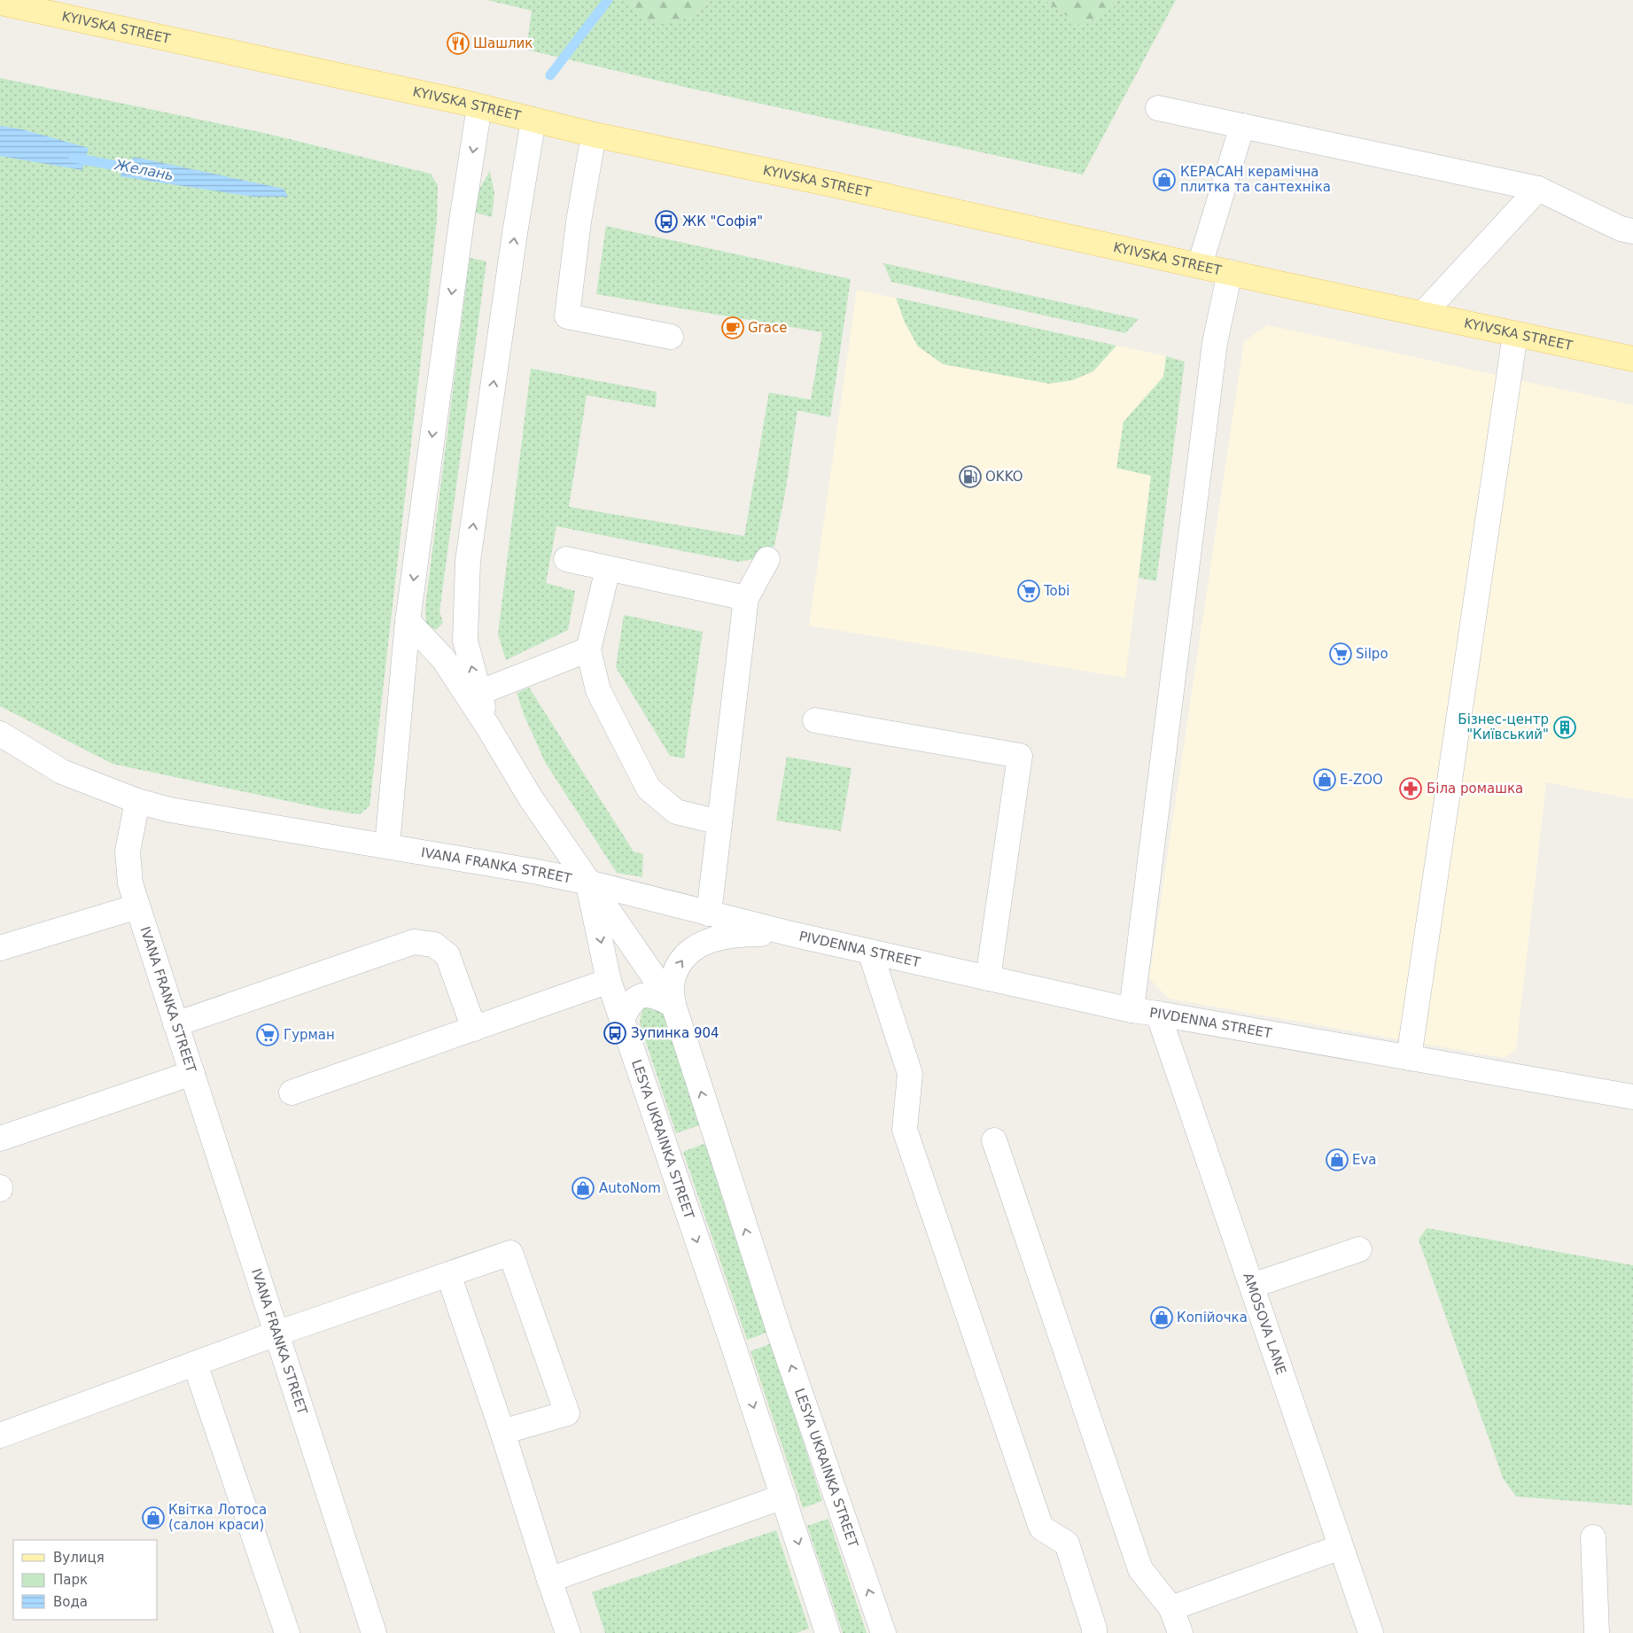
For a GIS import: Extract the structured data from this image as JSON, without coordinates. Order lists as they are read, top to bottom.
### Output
{
  "streets": {
    "main road": ["KYIVSKA STREET"],
    "street": [
      "IVANA FRANKA STREET",
      "PIVDENNA STREET",
      "LESYA UKRAINKA STREET",
      "AMOSOVA LANE"
    ]
  },
  "crossings": [
    ["IVANA FRANKA STREET", "PIVDENNA STREET"],
    ["IVANA FRANKA STREET", "LESYA UKRAINKA STREET"],
    ["PIVDENNA STREET", "LESYA UKRAINKA STREET"],
    ["PIVDENNA STREET", "AMOSOVA LANE"]
  ],
  "water": ["Желань"],
  "places": {
    "restaurant": ["Шашлик"],
    "shop": [
      "КЕРАСАН керамічна плитка та сантехніка",
      "E-ZOO",
      "Eva",
      "AutoNom",
      "Копійочка",
      "Квітка Лотоса (салон краси)"
    ],
    "bus stop": ["ЖК \"Софія\"", "Зупинка 904"],
    "cafe": ["Grace"],
    "fuel station": ["OKKO"],
    "supermarket": ["Tobi", "Silpo", "Гурман"],
    "building": ["Бізнес-центр \"Київський\""],
    "pharmacy": ["Біла ромашка"]
  },
  "legend": ["Вулиця", "Парк", "Вода"]
}
